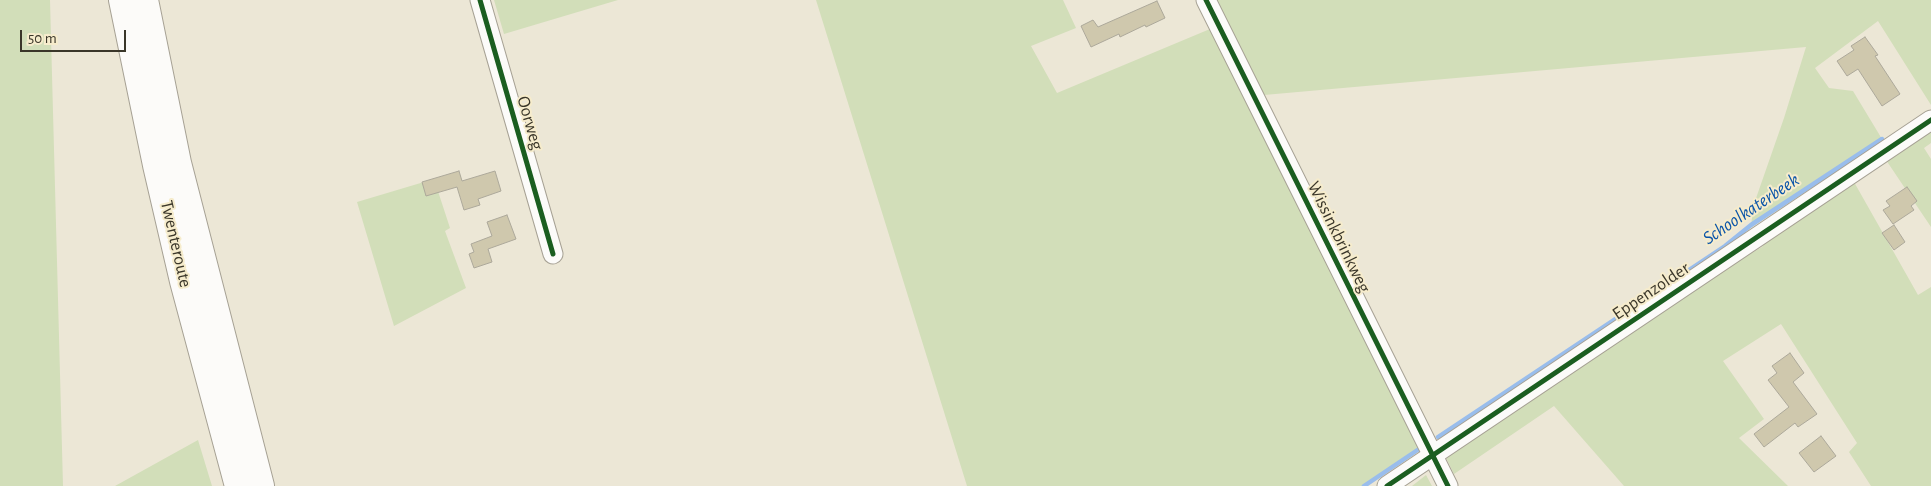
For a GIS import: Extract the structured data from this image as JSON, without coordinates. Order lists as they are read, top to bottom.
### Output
{
  "streets": {
    "highway": ["Twenteroute"],
    "street": ["Oorweg", "Wissinkbrinkweg", "Eppenzolder"]
  },
  "crossings": [
    ["Wissinkbrinkweg", "Eppenzolder"]
  ],
  "water": ["Schoolkaterbeek"],
  "scale_bar": "50 m"
}
